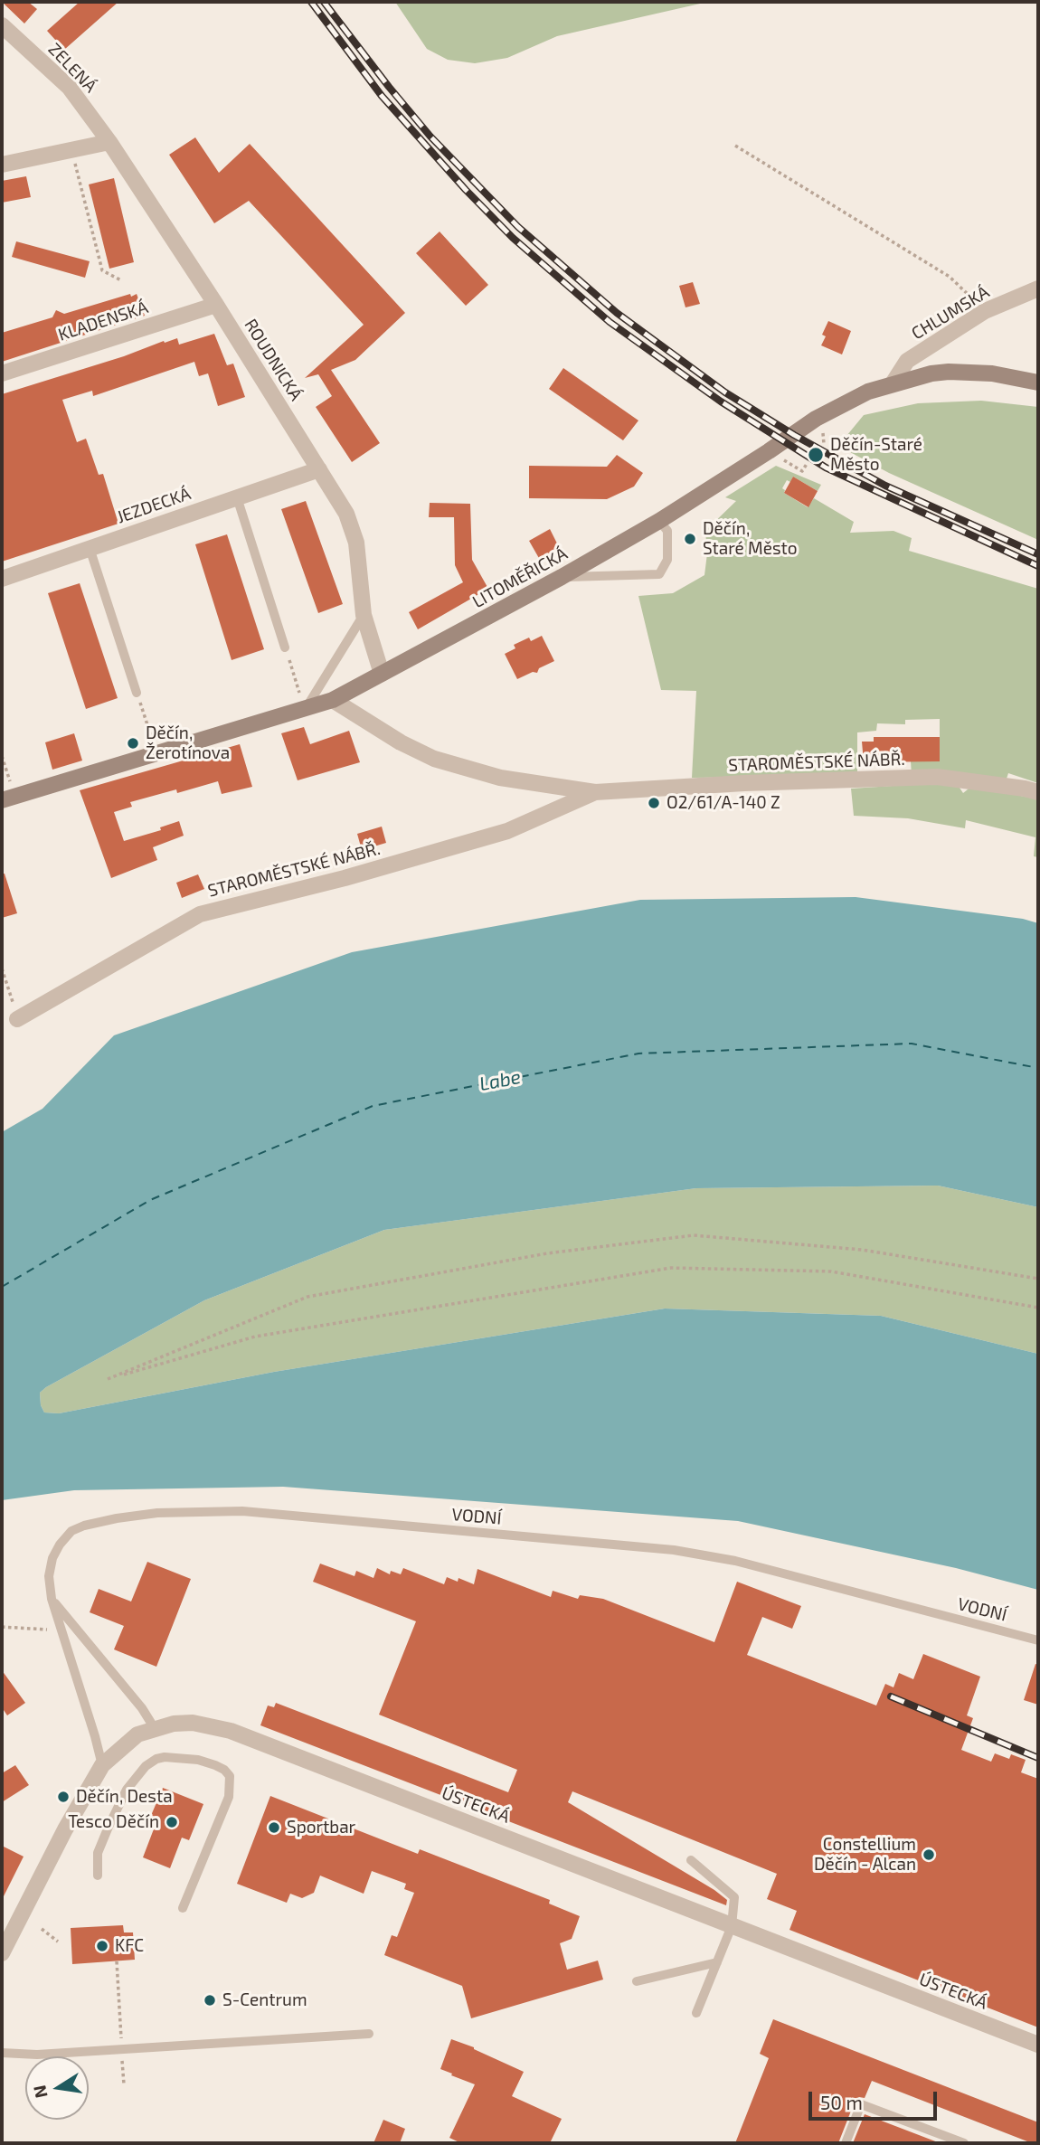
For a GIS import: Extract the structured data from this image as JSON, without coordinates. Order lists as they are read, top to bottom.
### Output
{
  "streets": {
    "main road": ["LITOMĚŘICKÁ"],
    "street": [
      "ZELENÁ",
      "CHLUMSKÁ",
      "KLADENSKÁ",
      "ROUDNICKÁ",
      "JEZDECKÁ",
      "STAROMĚSTSKÉ NÁBŘ.",
      "ÚSTECKÁ"
    ],
    "lane": ["VODNÍ"]
  },
  "crossings": [
    ["ZELENÁ", "ROUDNICKÁ"],
    ["CHLUMSKÁ", "LITOMĚŘICKÁ"],
    ["KLADENSKÁ", "ROUDNICKÁ"],
    ["ROUDNICKÁ", "JEZDECKÁ"],
    ["ROUDNICKÁ", "LITOMĚŘICKÁ"],
    ["LITOMĚŘICKÁ", "STAROMĚSTSKÉ NÁBŘ."],
    ["VODNÍ", "ÚSTECKÁ"]
  ],
  "water": ["Labe"],
  "places": [
    "Děčín-Staré Město",
    "Děčín, Staré Město",
    "Děčín, Žerotínova",
    "O2/61/A-140 Z",
    "Děčín, Desta",
    "Tesco Děčín",
    "Sportbar",
    "Constellium Děčín - Alcan",
    "KFC",
    "S-Centrum"
  ],
  "scale_bar": "50 m",
  "north": "left"
}
